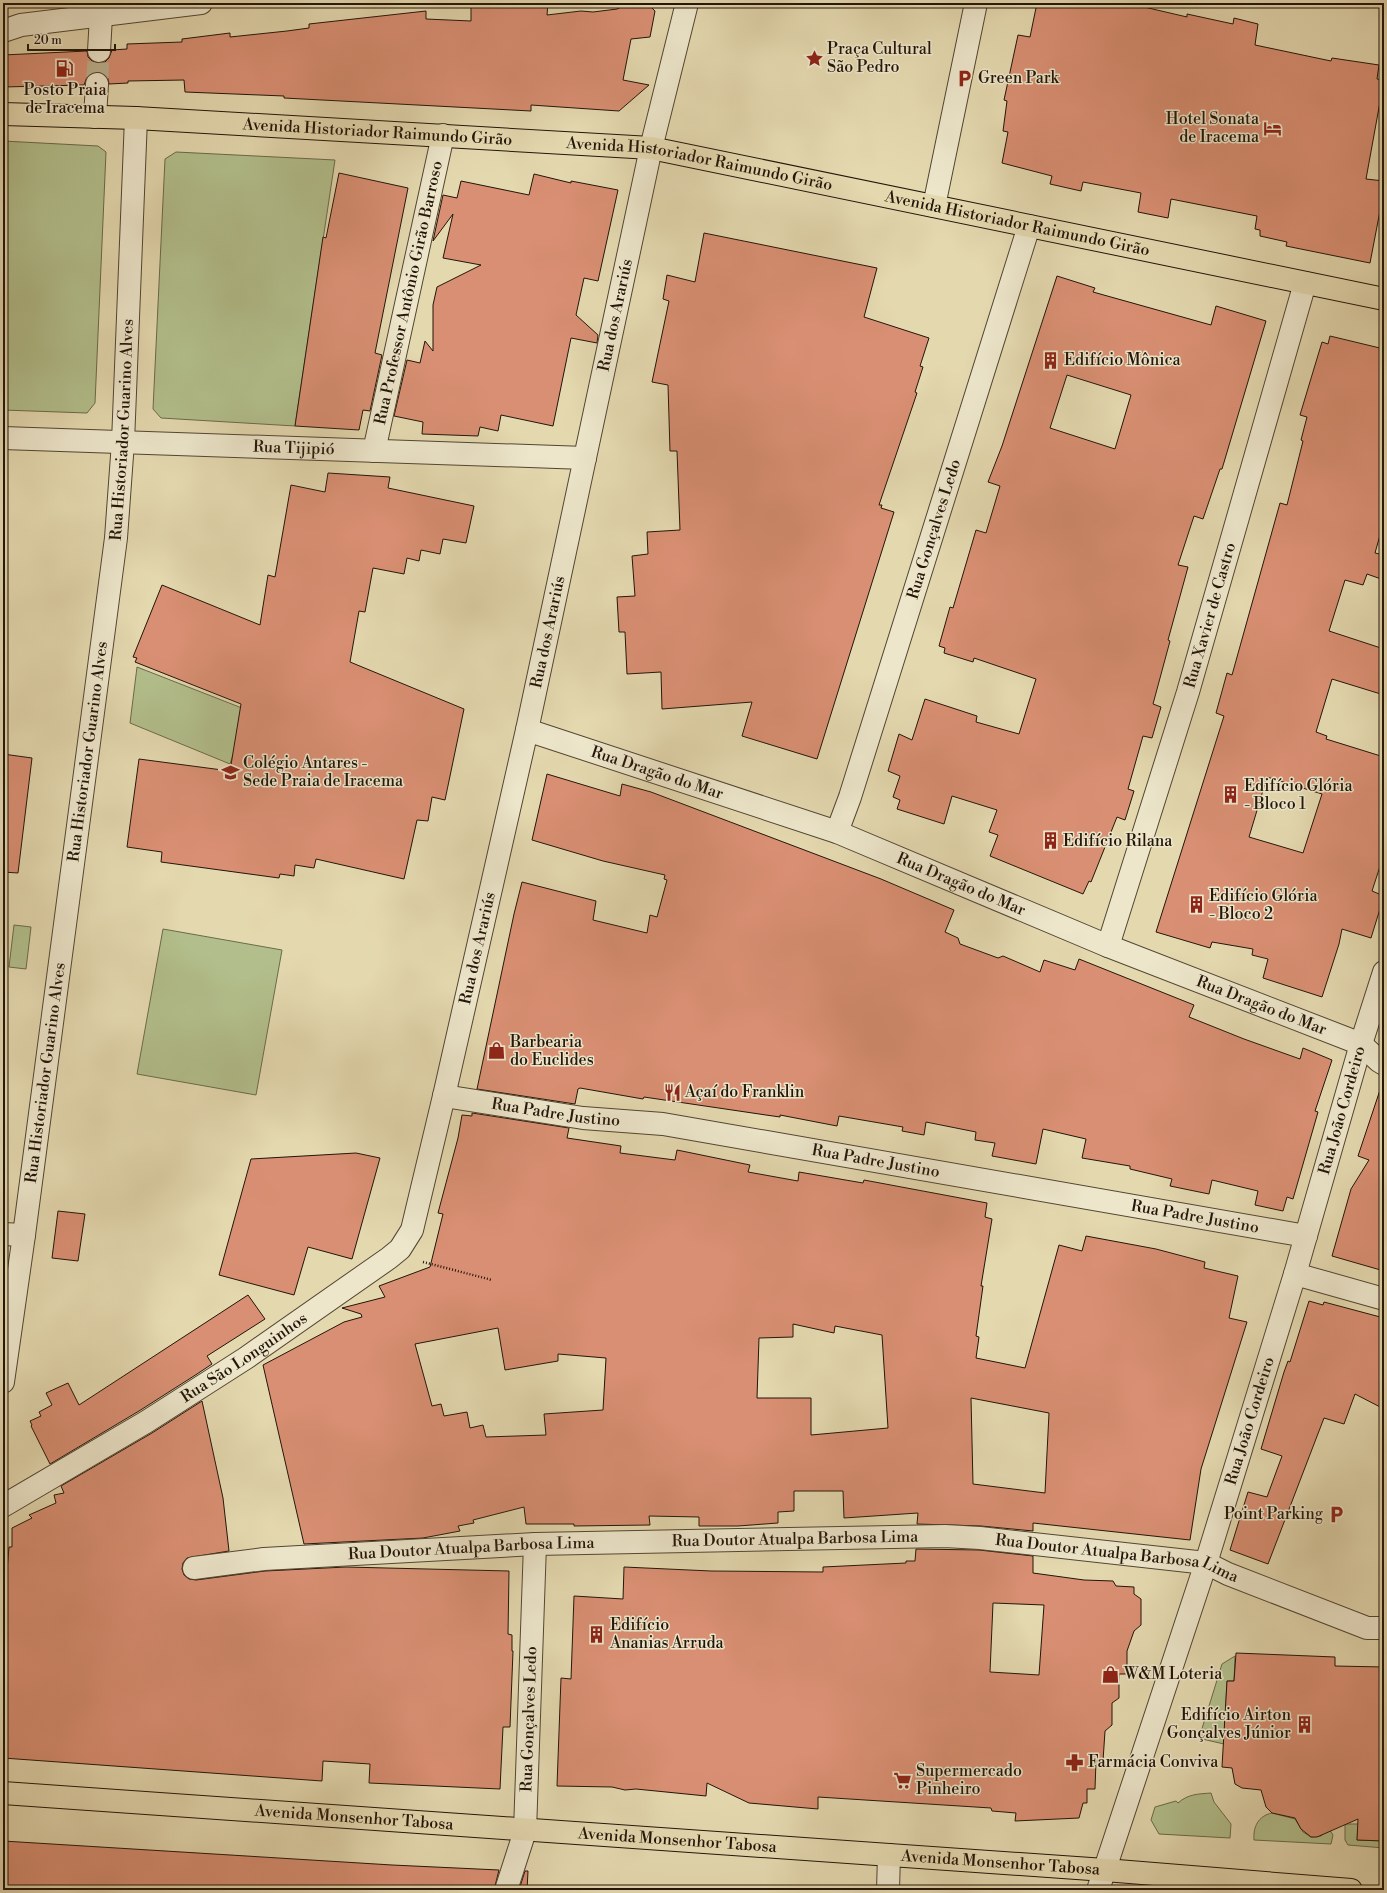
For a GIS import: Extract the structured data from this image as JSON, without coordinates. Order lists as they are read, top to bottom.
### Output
{
  "streets": {
    "main road": ["Avenida Historiador Raimundo Girão", "Avenida Monsenhor Tabosa"],
    "street": [
      "Rua Professor Antônio Girão Barroso",
      "Rua dos Arariús",
      "Rua Historiador Guarino Alves",
      "Rua Tijipió",
      "Rua Gonçalves Ledo",
      "Rua Xavier de Castro",
      "Rua Dragão do Mar",
      "Rua João Cordeiro",
      "Rua Padre Justino",
      "Rua São Longuinhos",
      "Rua Doutor Atualpa Barbosa Lima"
    ]
  },
  "crossings": [
    ["Avenida Historiador Raimundo Girão", "Rua Professor Antônio Girão Barroso"],
    ["Avenida Historiador Raimundo Girão", "Rua dos Arariús"],
    ["Avenida Historiador Raimundo Girão", "Rua Historiador Guarino Alves"],
    ["Avenida Historiador Raimundo Girão", "Rua Gonçalves Ledo"],
    ["Avenida Historiador Raimundo Girão", "Rua Xavier de Castro"],
    ["Rua Professor Antônio Girão Barroso", "Rua Tijipió"],
    ["Rua dos Arariús", "Rua Tijipió"],
    ["Rua dos Arariús", "Rua Dragão do Mar"],
    ["Rua dos Arariús", "Rua Padre Justino"],
    ["Rua dos Arariús", "Rua São Longuinhos"],
    ["Rua Historiador Guarino Alves", "Rua Tijipió"],
    ["Rua Gonçalves Ledo", "Rua Dragão do Mar"],
    ["Rua Gonçalves Ledo", "Rua Doutor Atualpa Barbosa Lima"],
    ["Rua Gonçalves Ledo", "Avenida Monsenhor Tabosa"],
    ["Rua Xavier de Castro", "Rua Dragão do Mar"],
    ["Rua Dragão do Mar", "Rua João Cordeiro"],
    ["Rua João Cordeiro", "Rua Padre Justino"],
    ["Rua João Cordeiro", "Rua Doutor Atualpa Barbosa Lima"],
    ["Rua João Cordeiro", "Avenida Monsenhor Tabosa"]
  ],
  "places": {
    "place": ["Praça Cultural São Pedro"],
    "fuel station": ["Posto Praia de Iracema"],
    "parking": ["Green Park", "Point Parking"],
    "hotel": ["Hotel Sonata de Iracema"],
    "building": [
      "Edifício Mônica",
      "Edifício Glória - Bloco 1",
      "Edifício Rilana",
      "Edifício Glória - Bloco 2",
      "Edifício Ananias Arruda",
      "Edifício Airton Gonçalves Júnior"
    ],
    "school or university": ["Colégio Antares - Sede Praia de Iracema"],
    "shop": ["Barbearia do Euclides", "W&M Loteria"],
    "restaurant": ["Açaí do Franklin"],
    "pharmacy": ["Farmácia Conviva"],
    "supermarket": ["Supermercado Pinheiro"]
  },
  "scale_bar": "20 m"
}
